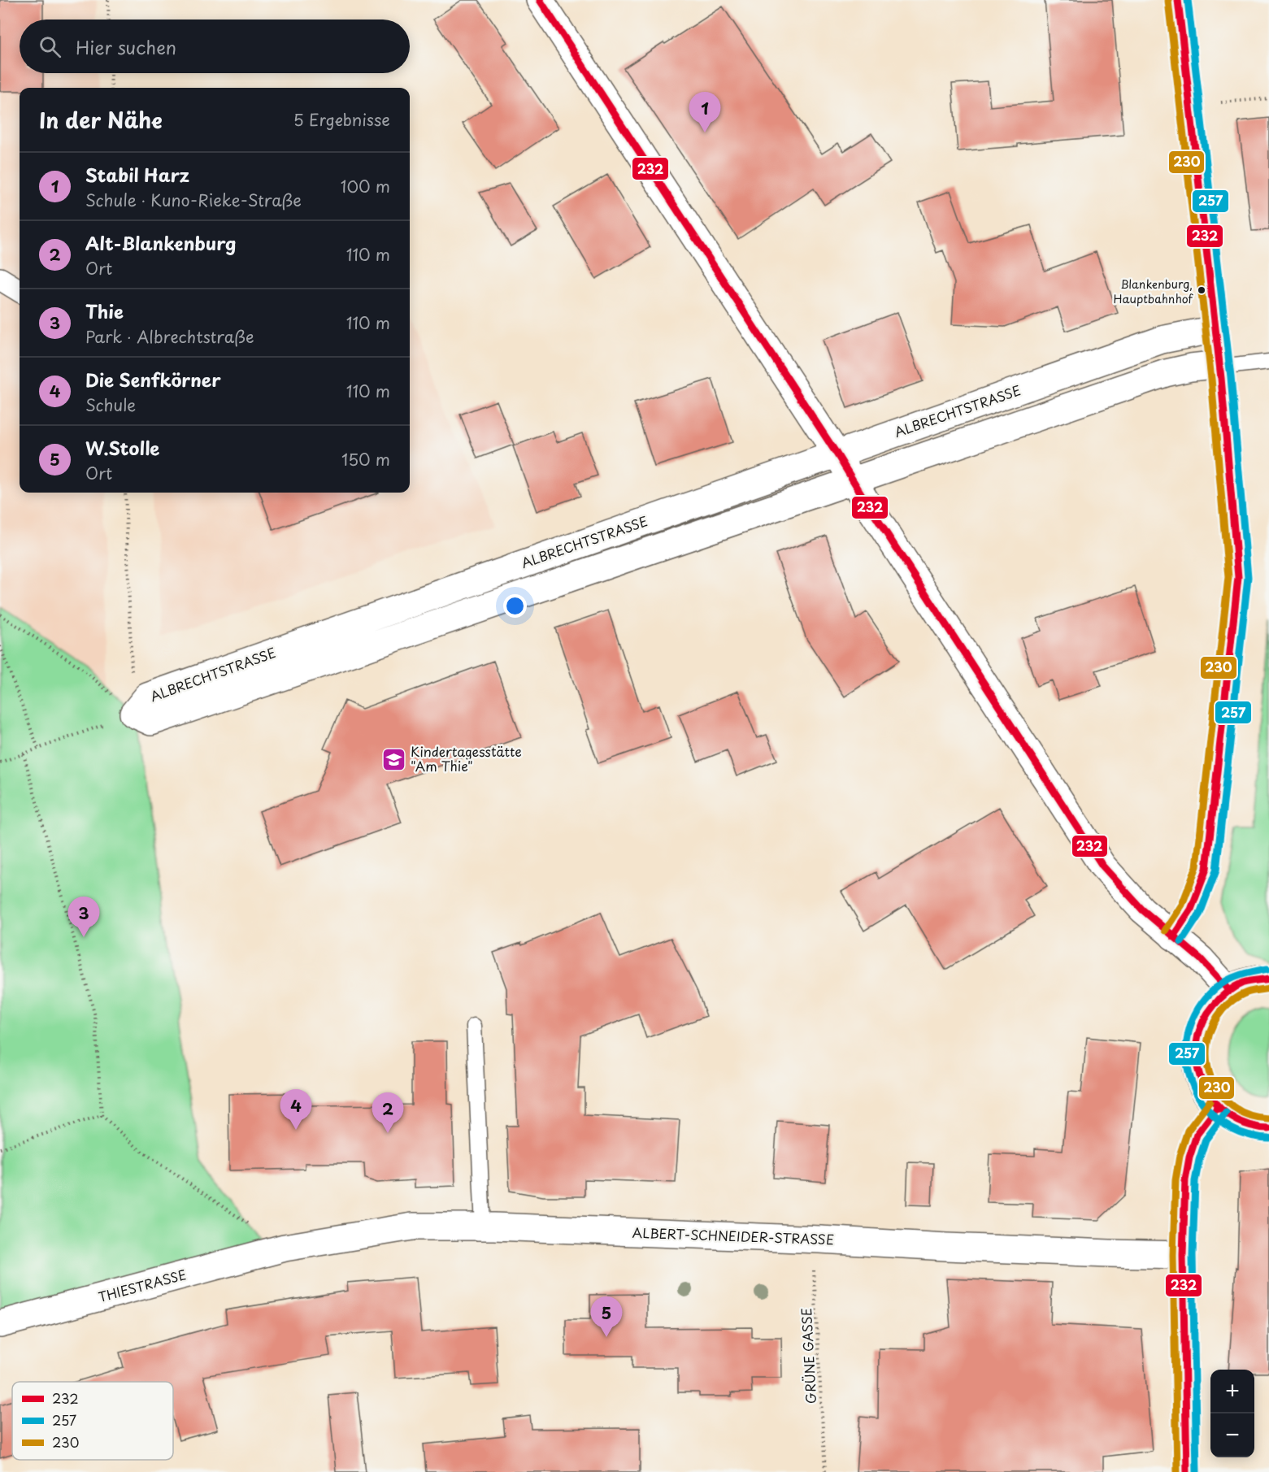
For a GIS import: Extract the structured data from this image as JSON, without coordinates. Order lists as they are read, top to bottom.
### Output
{
  "streets": {
    "street": ["ALBRECHTSTRASSE", "ALBERT-SCHNEIDER-STRASSE", "THIESTRASSE"],
    "path": ["GRÜNE GASSE"]
  },
  "crossings": [
    ["ALBERT-SCHNEIDER-STRASSE", "THIESTRASSE"],
    ["ALBERT-SCHNEIDER-STRASSE", "GRÜNE GASSE"]
  ],
  "places": {
    "other": ["Blankenburg, Hauptbahnhof"],
    "school or university": ["Kindertagesstätte \"Am Thie\""]
  },
  "lines": ["transit line 232", "transit line 257", "transit line 230"],
  "legend": ["232", "257", "230"],
  "page": {
    "search": "Hier suchen",
    "heading": ["In der Nähe", "5 Ergebnisse"],
    "pins": [
      "1",
      "3",
      "4",
      "2",
      "5"
    ],
    "list": [
      {
        "mark": "1",
        "name": "Stabil Harz",
        "note": "Schule · Kuno-Rieke-Straße",
        "value": "100 m"
      },
      {
        "mark": "2",
        "name": "Alt-Blankenburg",
        "note": "Ort",
        "value": "110 m"
      },
      {
        "mark": "3",
        "name": "Thie",
        "note": "Park · Albrechtstraße",
        "value": "110 m"
      },
      {
        "mark": "4",
        "name": "Die Senfkörner",
        "note": "Schule",
        "value": "110 m"
      },
      {
        "mark": "5",
        "name": "W.Stolle",
        "note": "Ort",
        "value": "150 m"
      }
    ],
    "map_buttons": ["+", "−"]
  }
}
